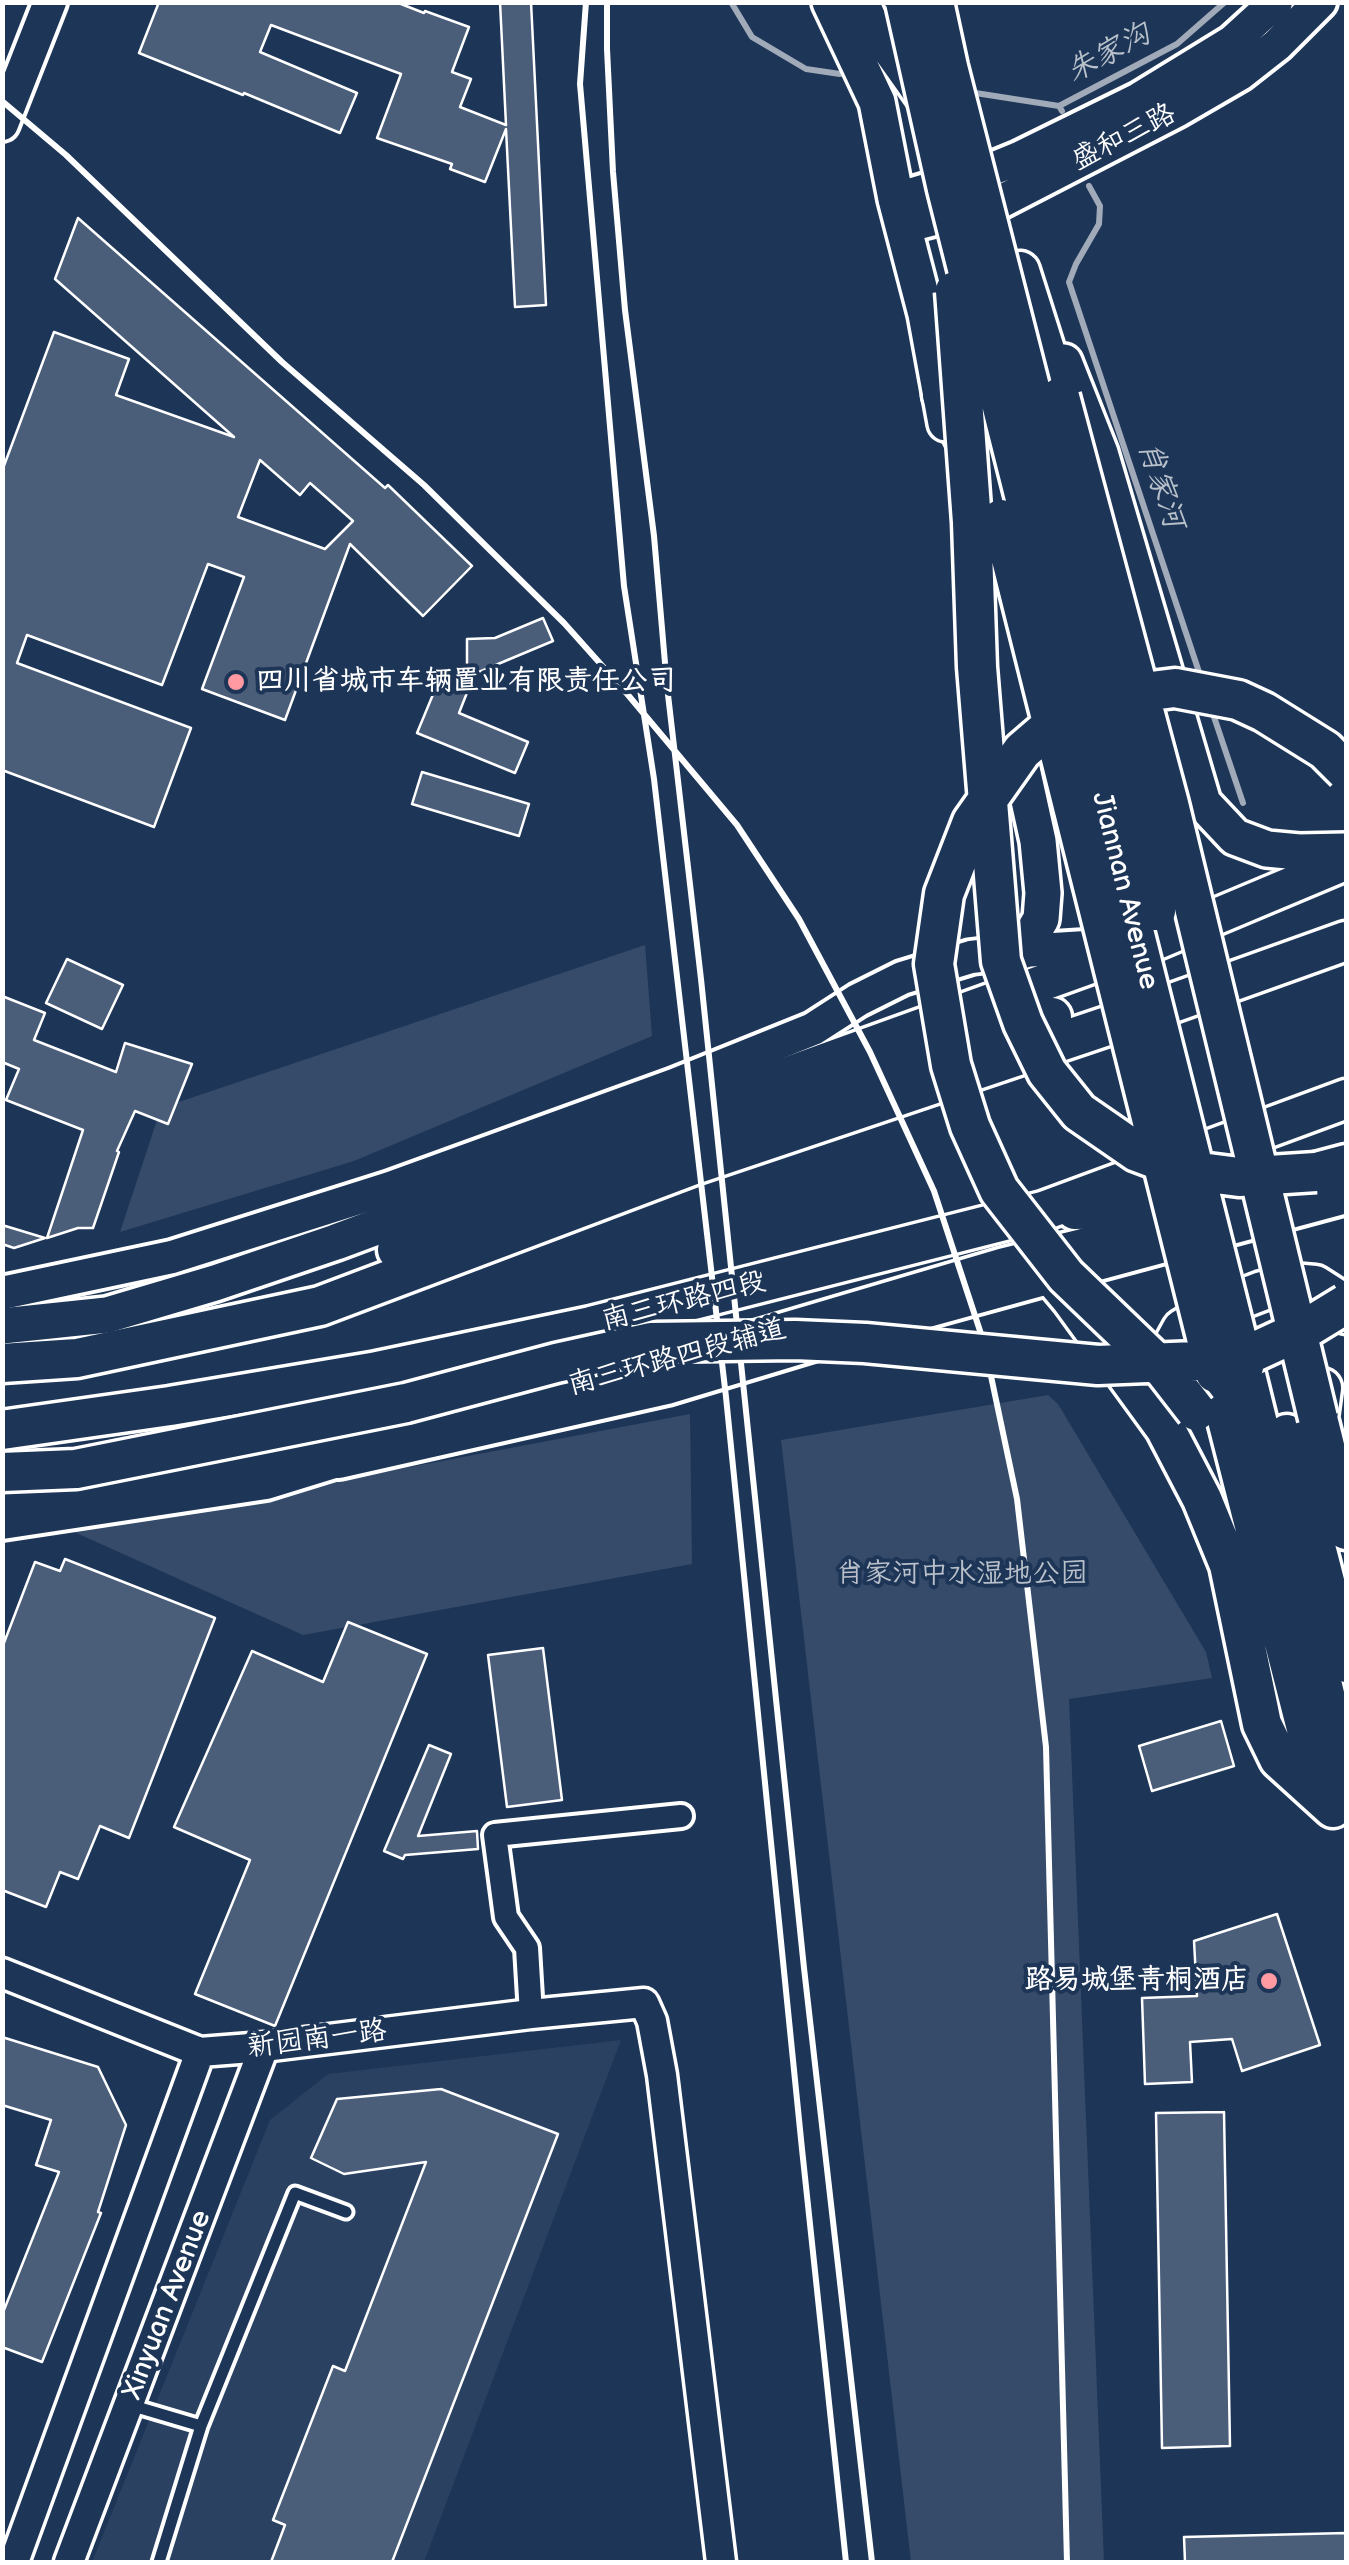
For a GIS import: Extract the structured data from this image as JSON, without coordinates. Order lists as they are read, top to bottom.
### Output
{
  "streets": {
    "highway": ["Jiannan Avenue", "南三环路四段"],
    "main road": ["盛和三路", "南三环路四段辅道"],
    "street": ["新园南一路", "Xinyuan Avenue"]
  },
  "crossings": [
    ["盛和三路", "Jiannan Avenue"],
    ["新园南一路", "Xinyuan Avenue"]
  ],
  "water": ["朱家沟", "肖家河"],
  "parks": ["肖家河中水湿地公园"],
  "places": ["四川省城市车辆置业有限责任公司", "路易城堡青桐酒店"]
}
